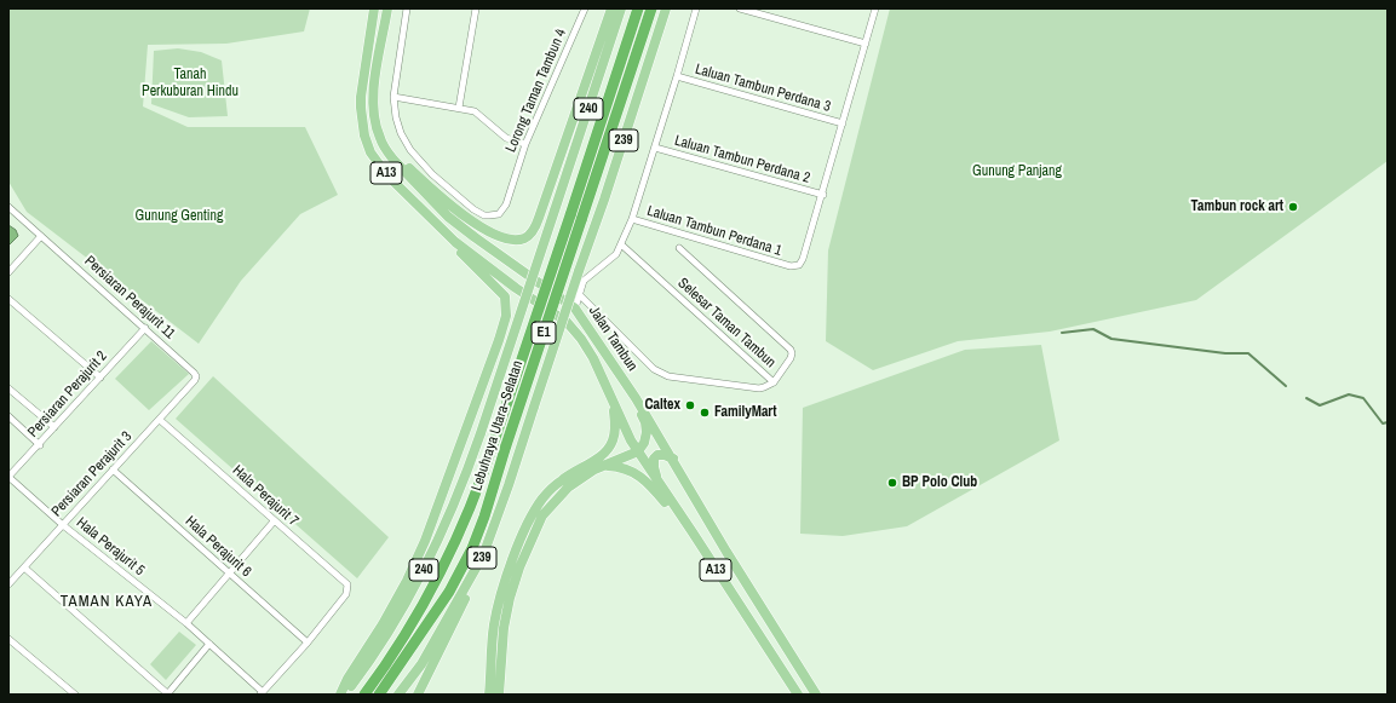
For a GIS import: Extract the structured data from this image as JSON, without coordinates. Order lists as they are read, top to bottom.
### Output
{
  "streets": {
    "highway": ["E1", "Lebuhraya Utara–Selatan"],
    "main road": [
      "240",
      "239",
      "A13",
      "Jalan Tambun"
    ],
    "street": [
      "Laluan Tambun Perdana 3",
      "Lorong Taman Tambun 4",
      "Laluan Tambun Perdana 2",
      "Laluan Tambun Perdana 1",
      "Persiaran Perajurit 11",
      "Selesar Taman Tambun",
      "Persiaran Perajurit 2",
      "Persiaran Perajurit 3",
      "Hala Perajurit 7",
      "Hala Perajurit 5",
      "Hala Perajurit 6"
    ]
  },
  "crossings": [
    ["Laluan Tambun Perdana 3", "Laluan Tambun Perdana 1"],
    ["Laluan Tambun Perdana 2", "Laluan Tambun Perdana 1"],
    ["Laluan Tambun Perdana 1", "Selesar Taman Tambun"],
    ["Laluan Tambun Perdana 1", "Jalan Tambun"],
    ["Persiaran Perajurit 11", "Persiaran Perajurit 2"],
    ["Persiaran Perajurit 11", "Persiaran Perajurit 3"],
    ["Persiaran Perajurit 2", "Hala Perajurit 5"],
    ["Persiaran Perajurit 3", "Hala Perajurit 7"],
    ["Persiaran Perajurit 3", "Hala Perajurit 5"],
    ["Persiaran Perajurit 3", "Hala Perajurit 6"],
    ["Hala Perajurit 7", "Hala Perajurit 6"]
  ],
  "districts": ["TAMAN KAYA"],
  "parks": ["Tanah Perkuburan Hindu", "Gunung Panjang", "Gunung Genting"],
  "places": [
    "Tambun rock art",
    "Caltex",
    "FamilyMart",
    "BP Polo Club"
  ]
}
